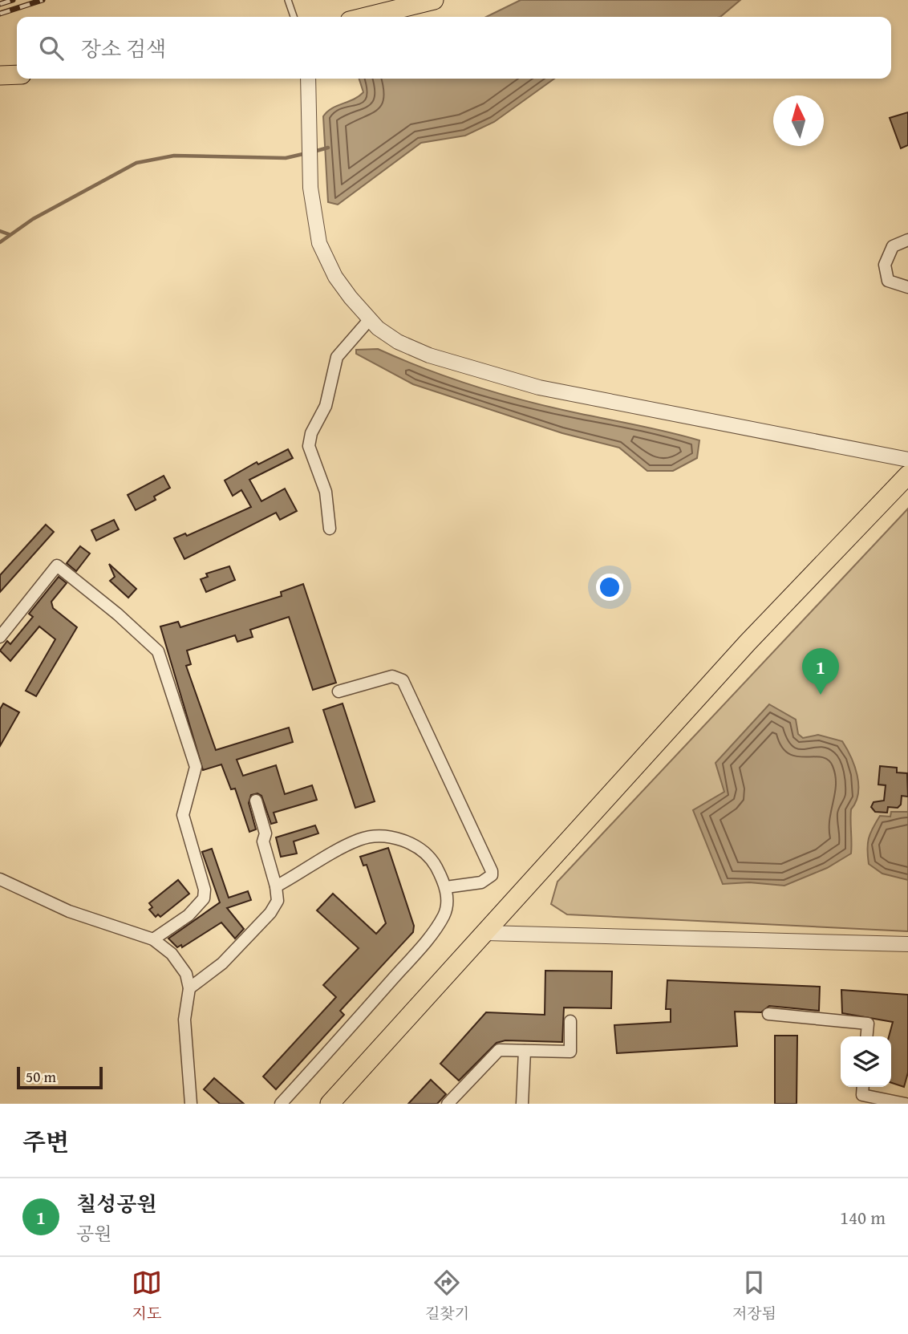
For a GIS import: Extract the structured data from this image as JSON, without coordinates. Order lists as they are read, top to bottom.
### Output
{
  "scale_bar": "50 m",
  "north": "top",
  "page": {
    "search": "장소 검색",
    "pins": "1",
    "scale": "50 m",
    "heading": "주변",
    "list": [
      {
        "mark": "1",
        "name": "칠성공원",
        "note": "공원",
        "value": "140 m"
      }
    ],
    "nav": ["지도", "길찾기", "저장됨"]
  }
}
